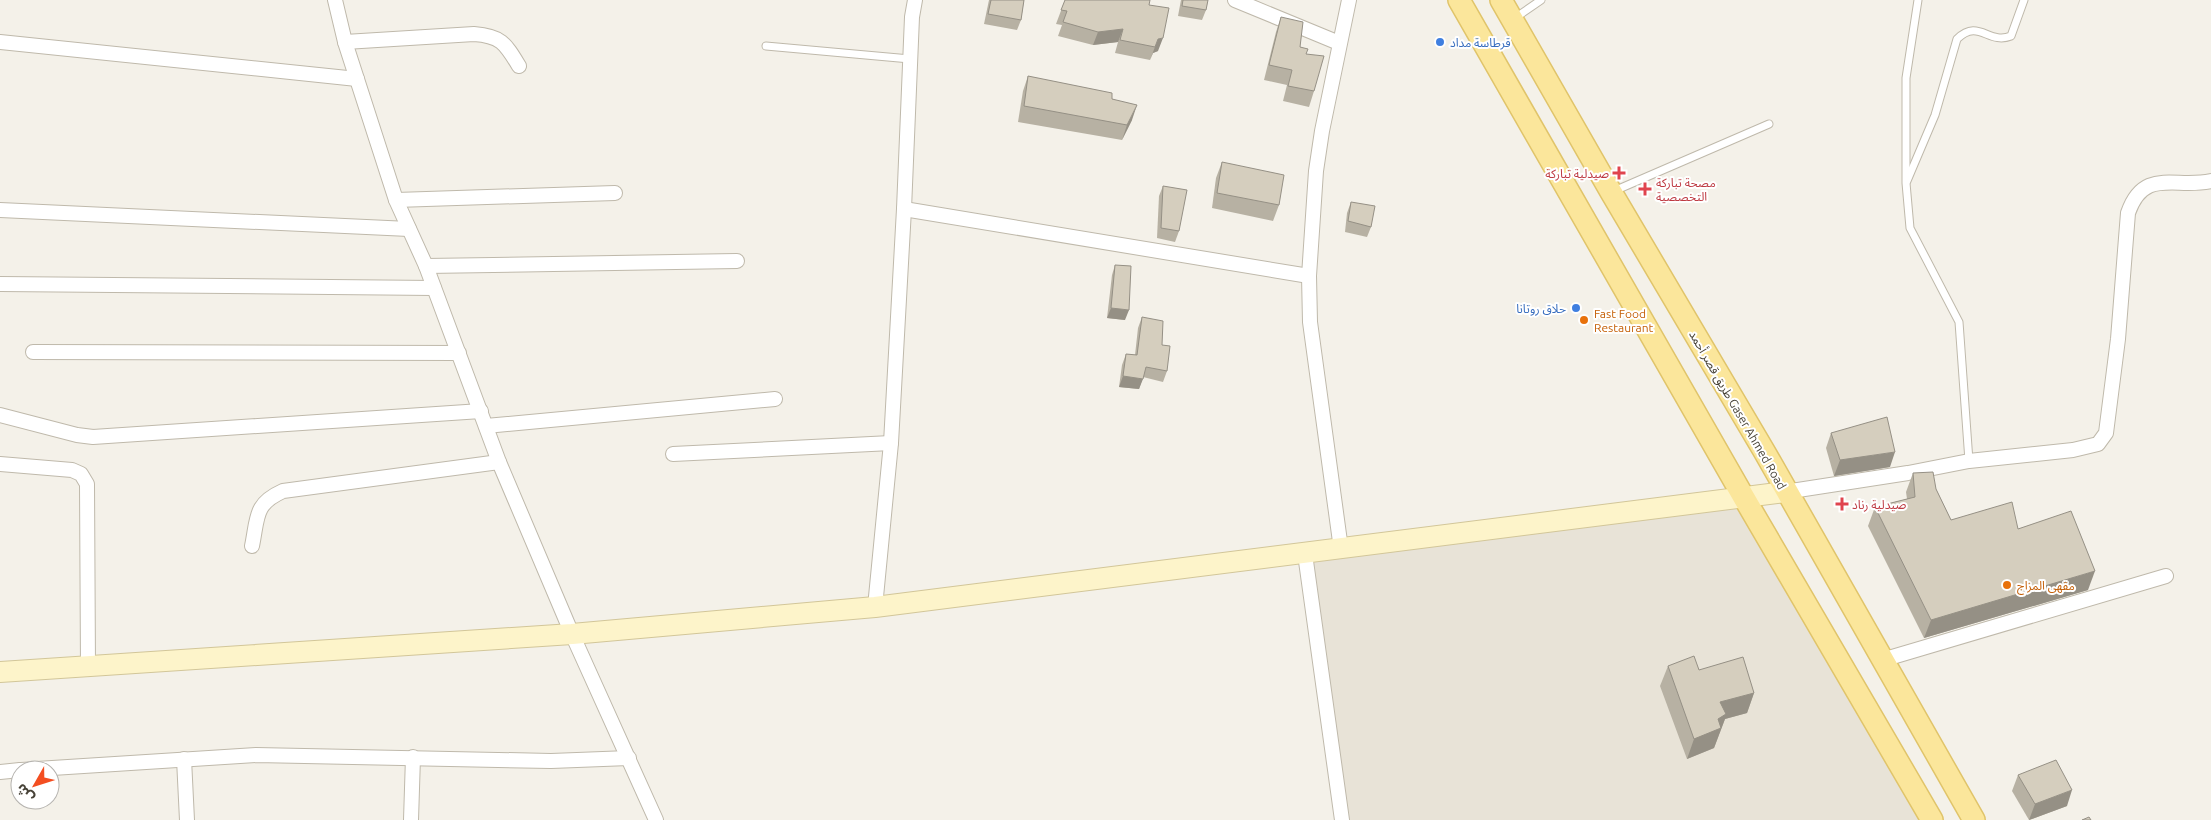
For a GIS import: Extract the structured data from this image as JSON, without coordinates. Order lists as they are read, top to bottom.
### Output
{
  "streets": {
    "main road": ["طريق قصر أحمد Gaser Ahmed Road"]
  },
  "places": {
    "other": [
      "قرطاسة مداد",
      "حلاق روتانا",
      "Fast Food Restaurant",
      "مقهى المزاج"
    ],
    "health": ["صيدلية تباركة", "مصحة تباركة التخصصية", "صيدلية رناد"]
  },
  "north": "bottom left"
}
